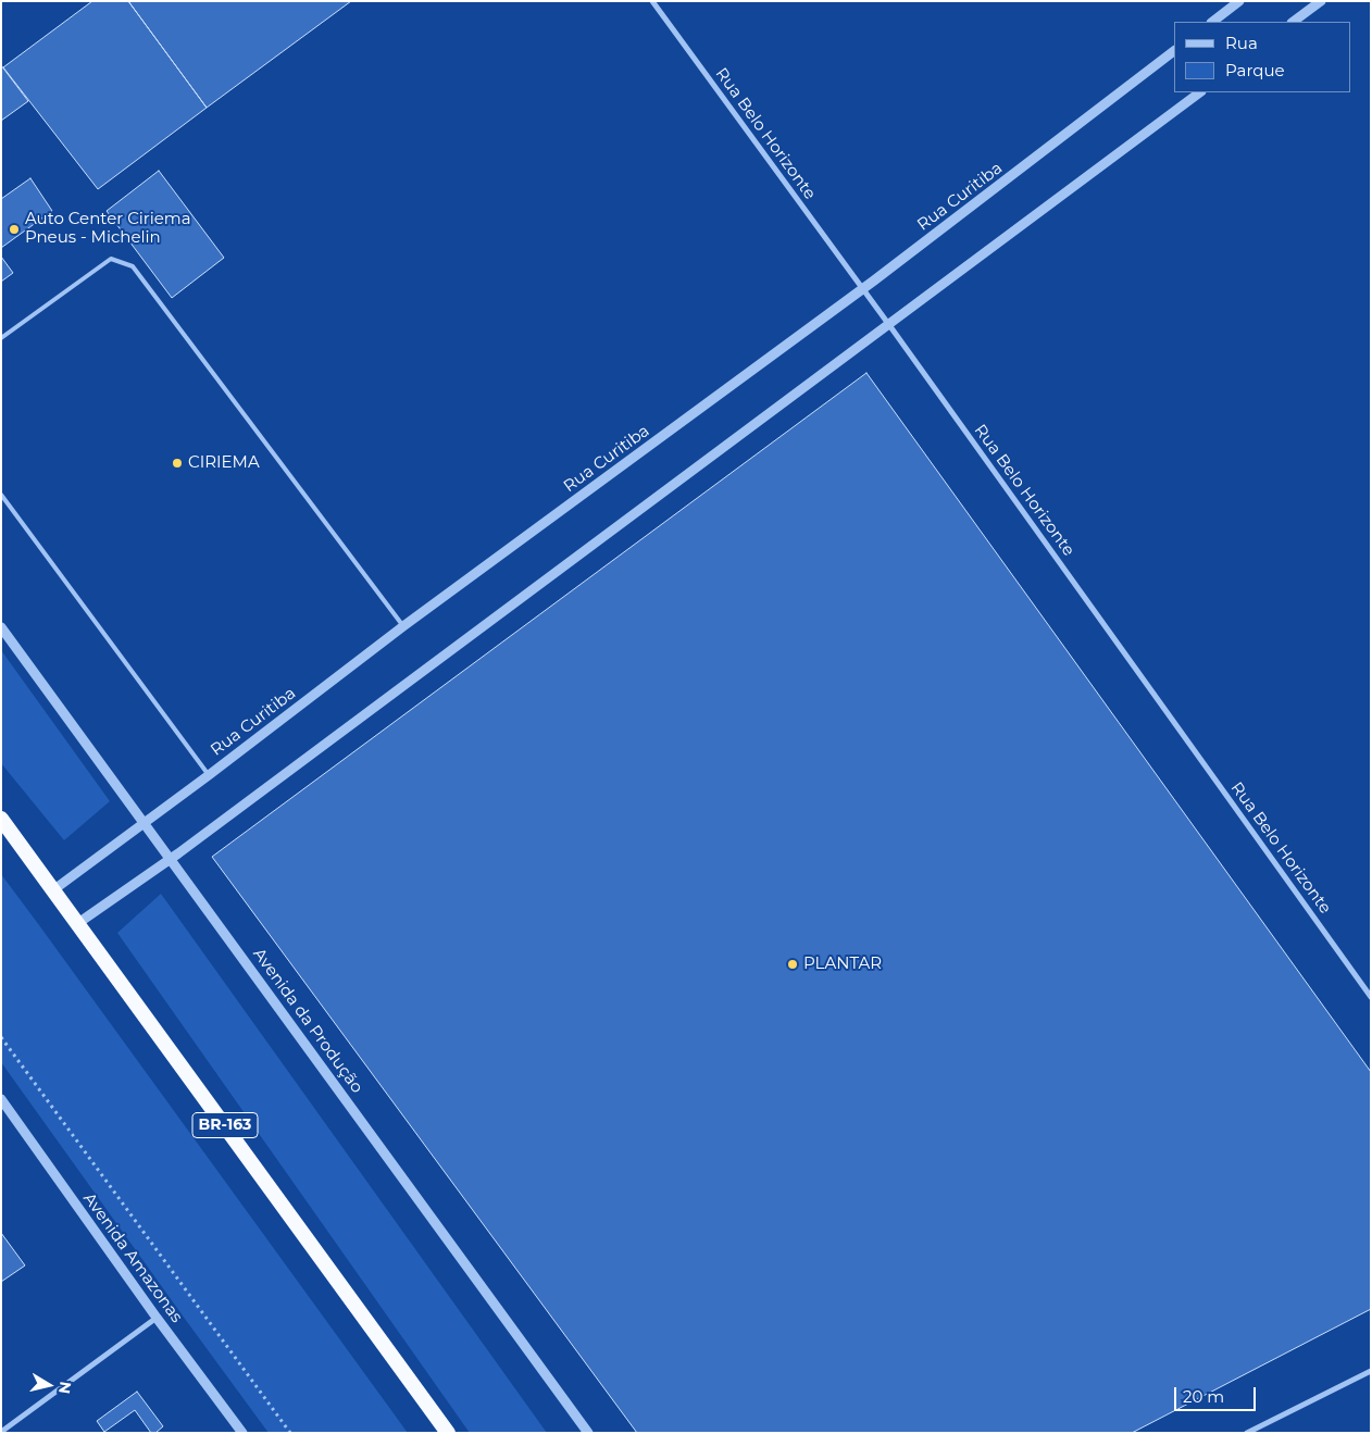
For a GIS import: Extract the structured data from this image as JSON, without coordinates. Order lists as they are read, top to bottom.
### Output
{
  "streets": {
    "highway": ["BR-163"],
    "street": [
      "Rua Belo Horizonte",
      "Rua Curitiba",
      "Avenida da Produção",
      "Avenida Amazonas"
    ]
  },
  "crossings": [
    ["Rua Belo Horizonte", "Rua Curitiba"],
    ["Rua Curitiba", "Avenida da Produção"],
    ["Rua Curitiba", "BR-163"]
  ],
  "places": ["Auto Center Ciriema Pneus - Michelin", "CIRIEMA", "PLANTAR"],
  "legend": ["Rua", "Parque"],
  "scale_bar": "20 m",
  "north": "right"
}
